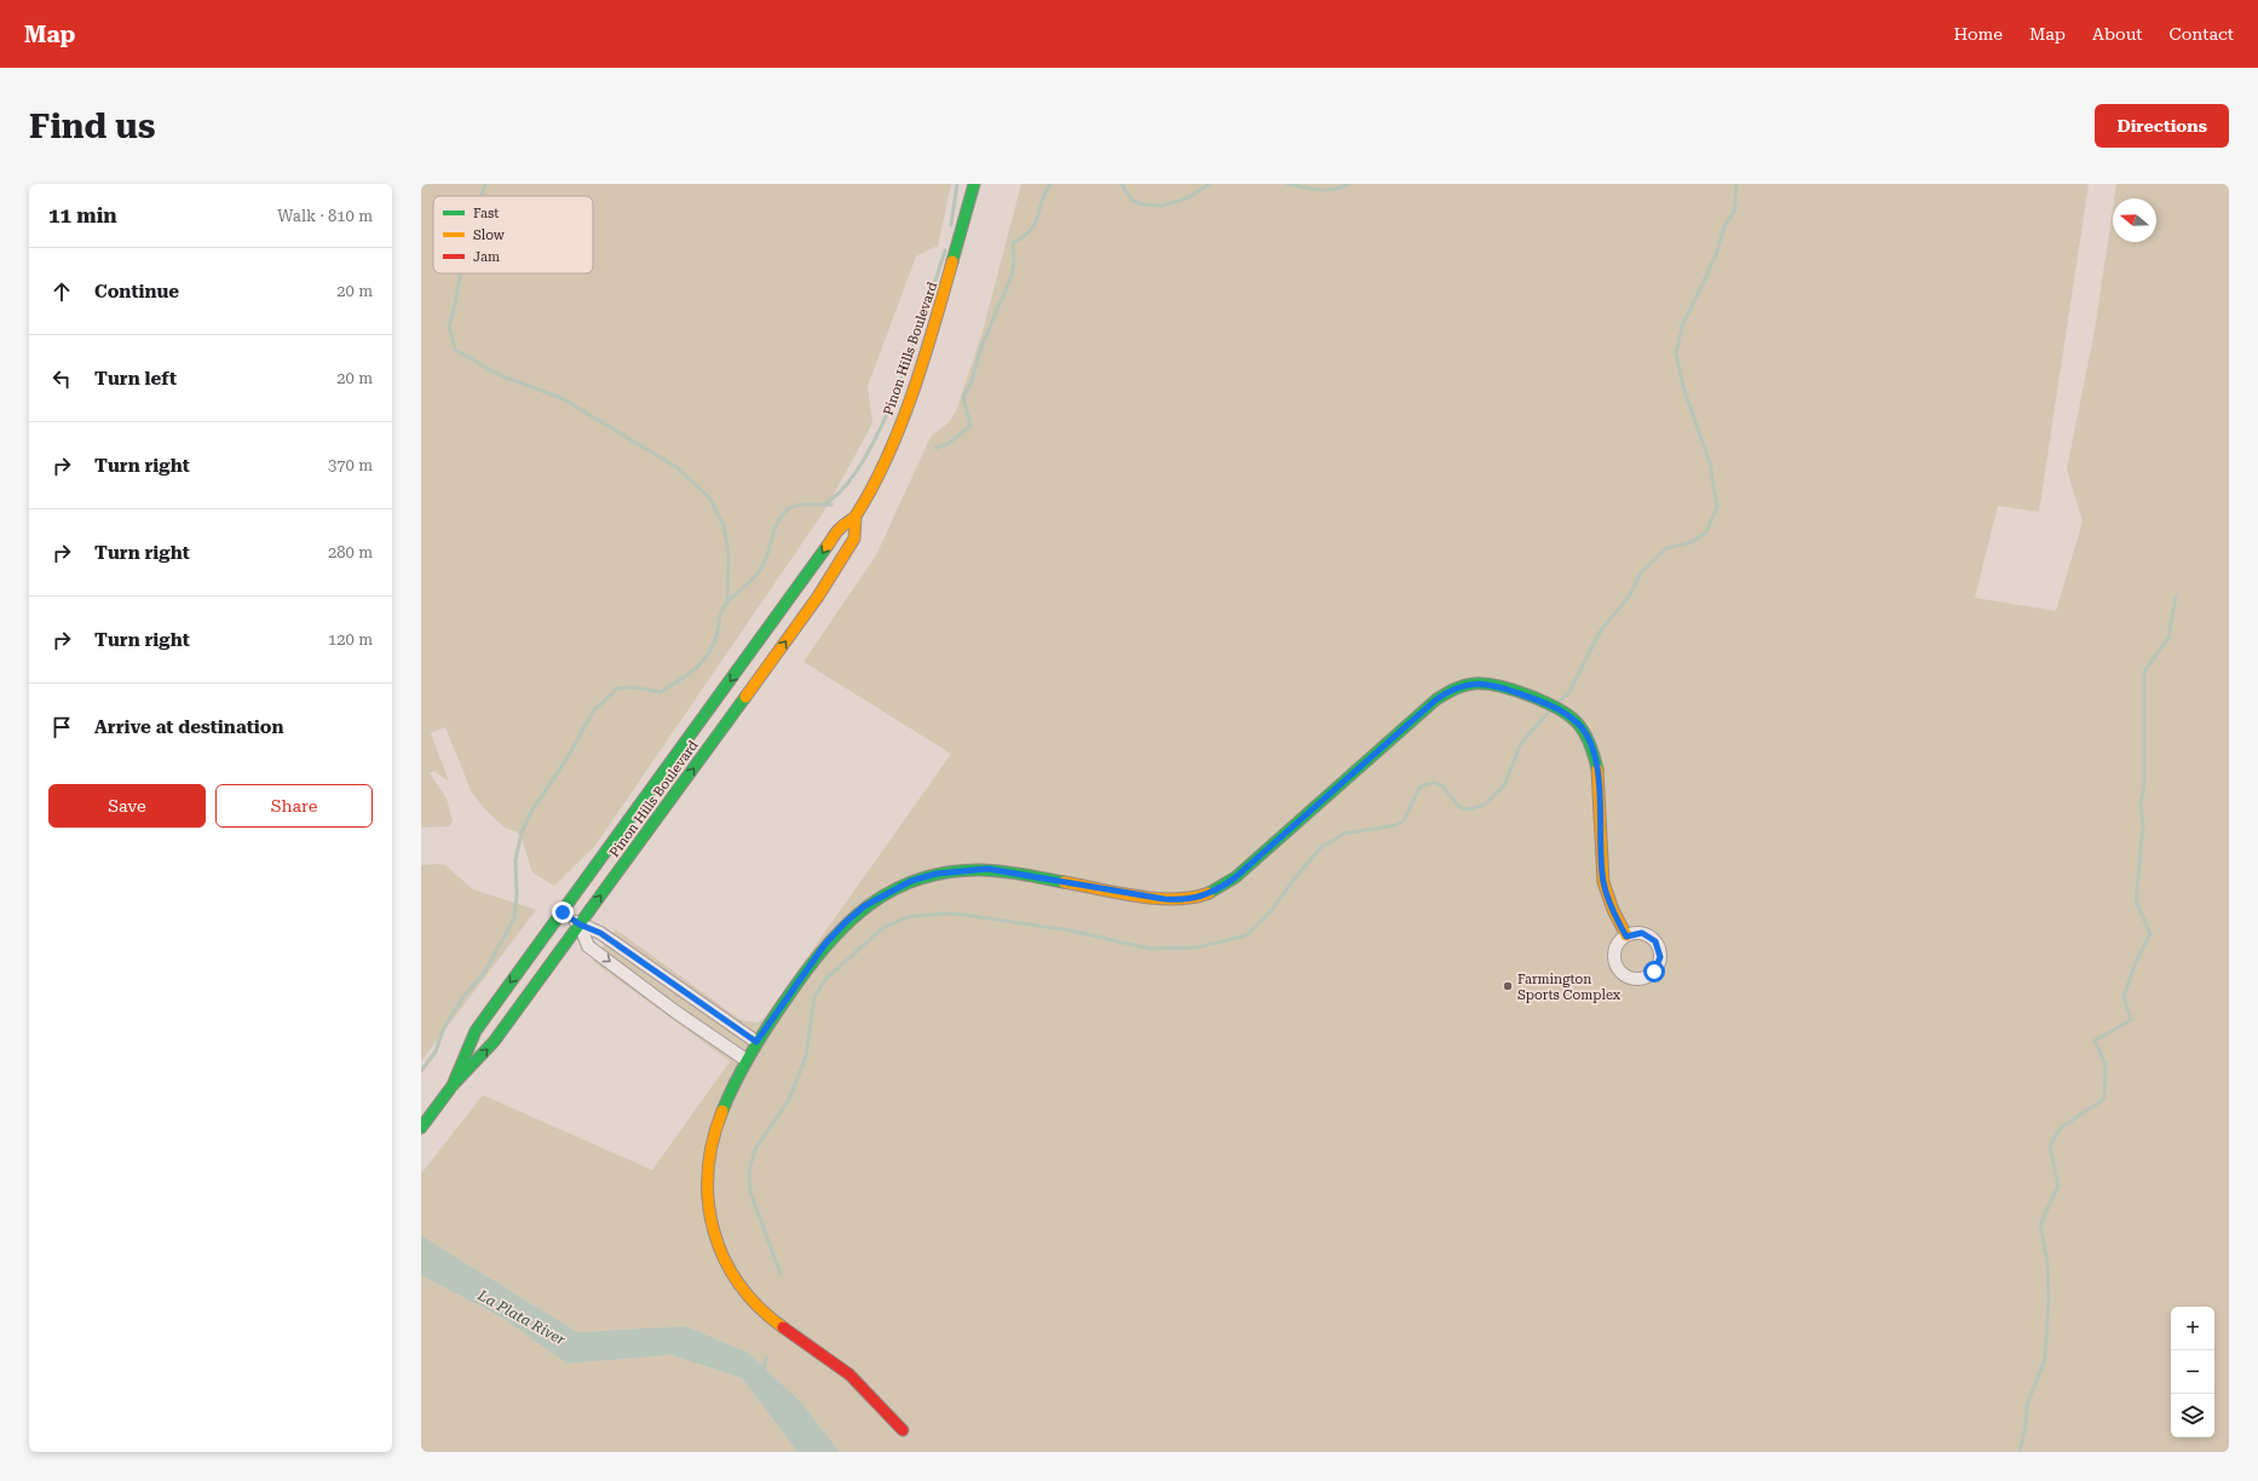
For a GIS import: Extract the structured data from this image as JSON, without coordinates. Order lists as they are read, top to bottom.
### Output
{
  "streets": {
    "main road": ["Pinon Hills Boulevard"]
  },
  "water": ["La Plata River"],
  "places": ["Farmington Sports Complex"],
  "legend": ["Fast", "Slow", "Jam"],
  "north": "left",
  "page": {
    "header": "Map",
    "nav": [
      "Home",
      "Map",
      "About",
      "Contact"
    ],
    "buttons": [
      "Directions",
      ["Save", "Share"]
    ],
    "title": "Find us",
    "heading": ["11 min", "Walk · 810 m"],
    "list": [
      ["Continue", "20 m"],
      ["Turn left", "20 m"],
      ["Turn right", "370 m"],
      ["Turn right", "280 m"],
      ["Turn right", "120 m"],
      "Arrive at destination"
    ],
    "map_buttons": ["+", "−"]
  }
}
